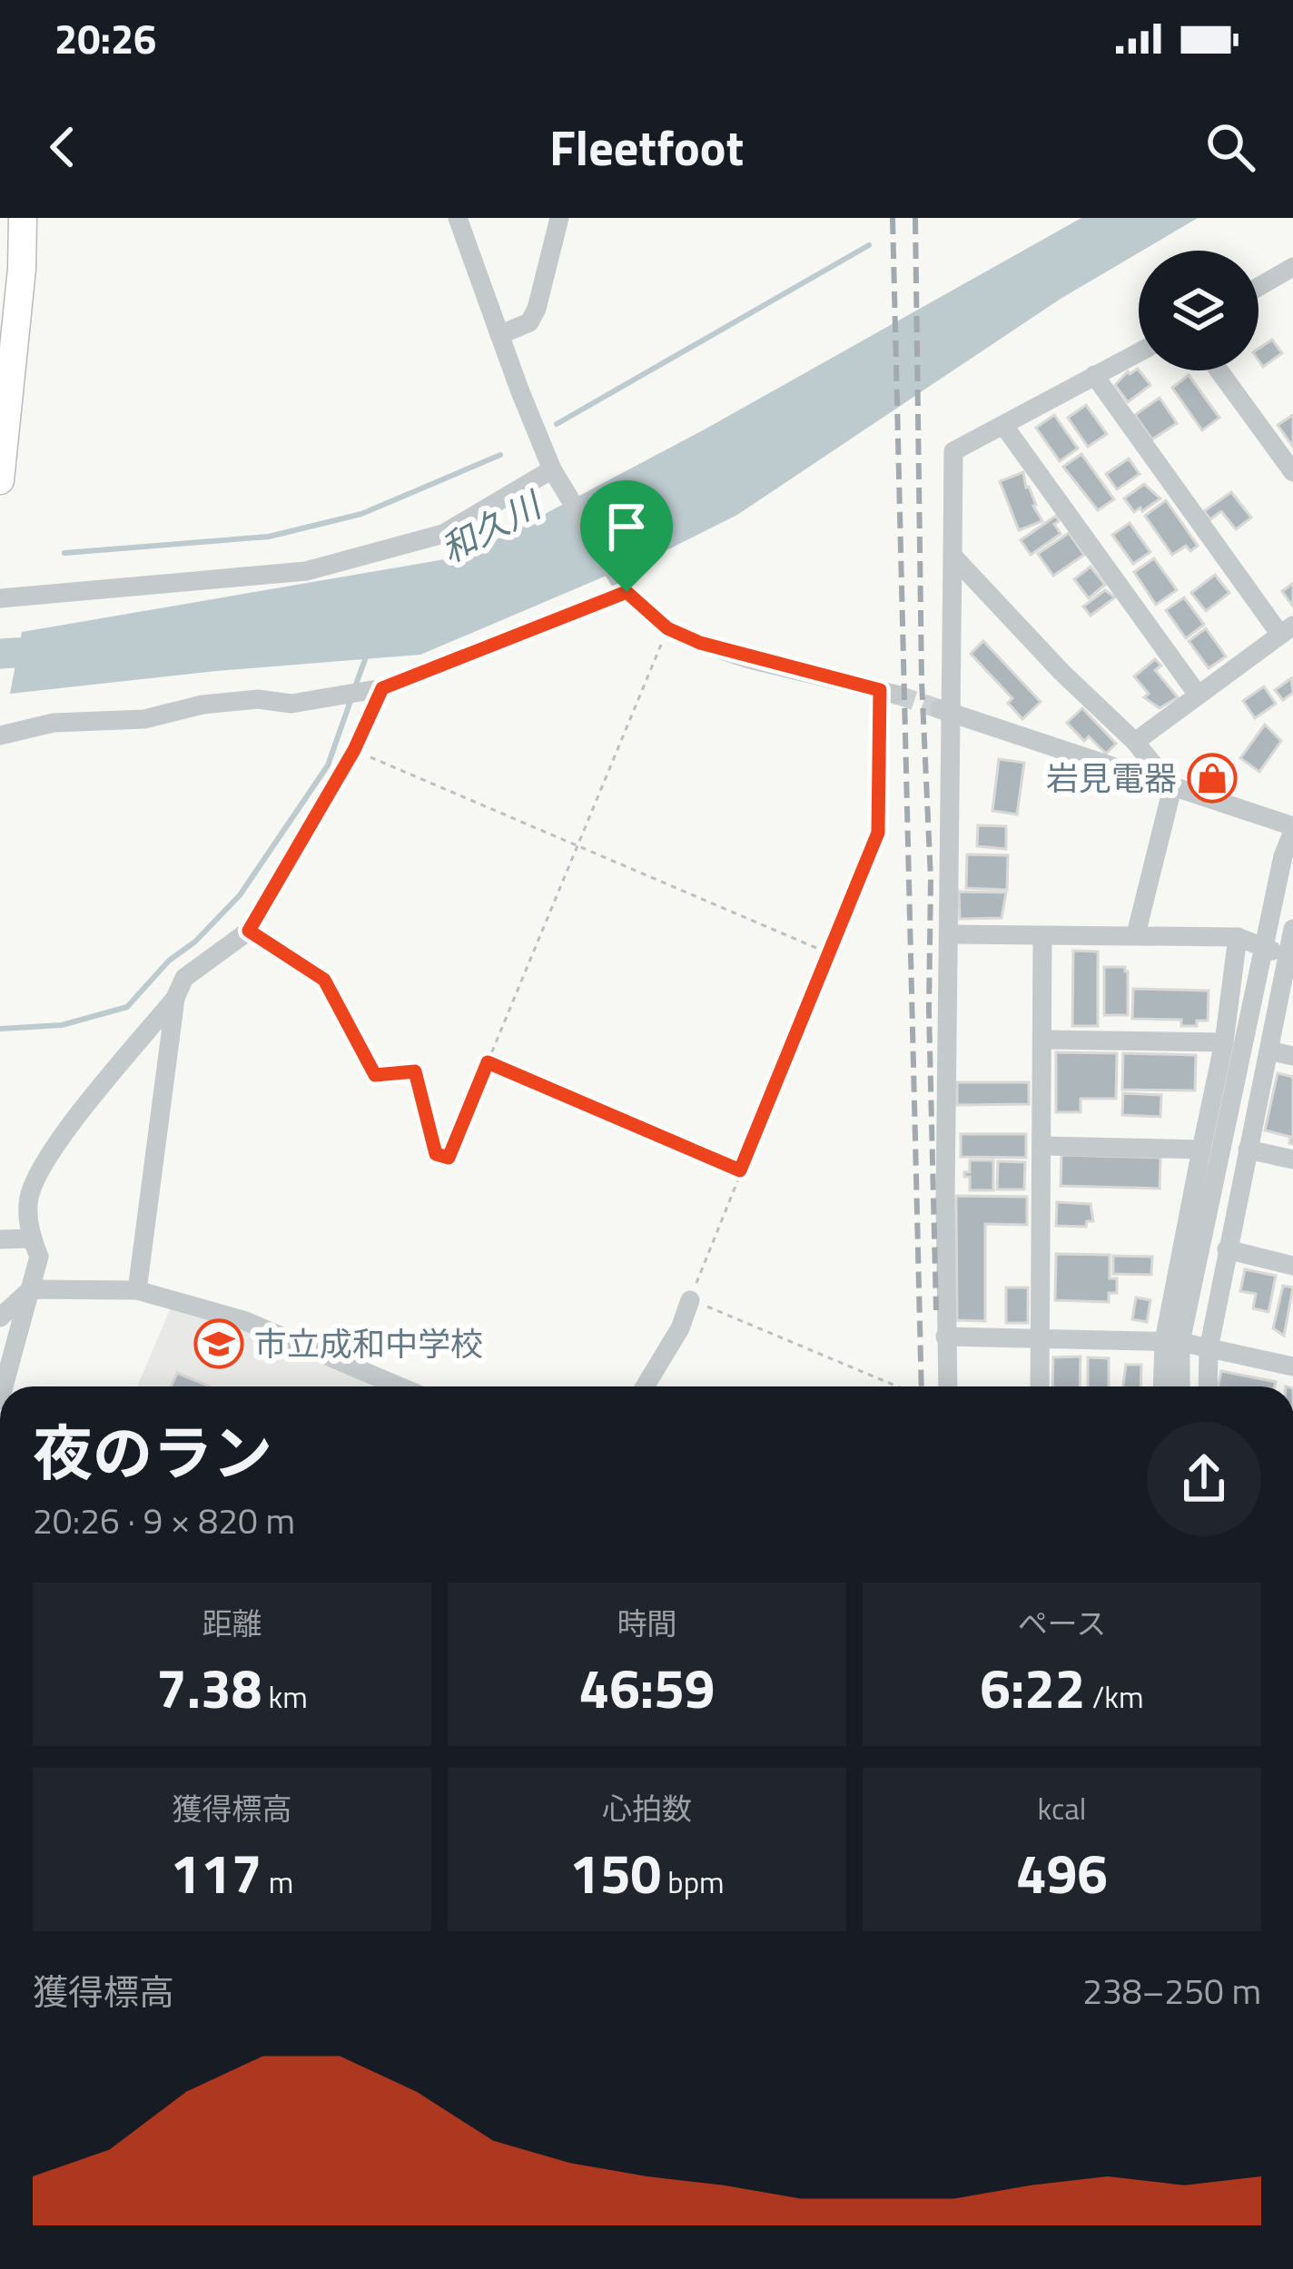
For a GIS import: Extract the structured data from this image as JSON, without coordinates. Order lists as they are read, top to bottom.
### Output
{
  "water": ["和久川"],
  "places": {
    "shop": ["岩見電器"],
    "school or university": ["市立成和中学校"]
  },
  "page": {
    "status": "20:26",
    "header": "Fleetfoot",
    "heading": ["夜のラン", "20:26 · 9 × 820 m"],
    "stats": [
      ["距離", "7.38 km"],
      ["時間", "46:59"],
      ["ペース", "6:22 /km"],
      ["獲得標高", "117 m"],
      ["心拍数", "150 bpm"],
      ["kcal", "496"]
    ],
    "chart": ["獲得標高", "238–250 m"]
  }
}
